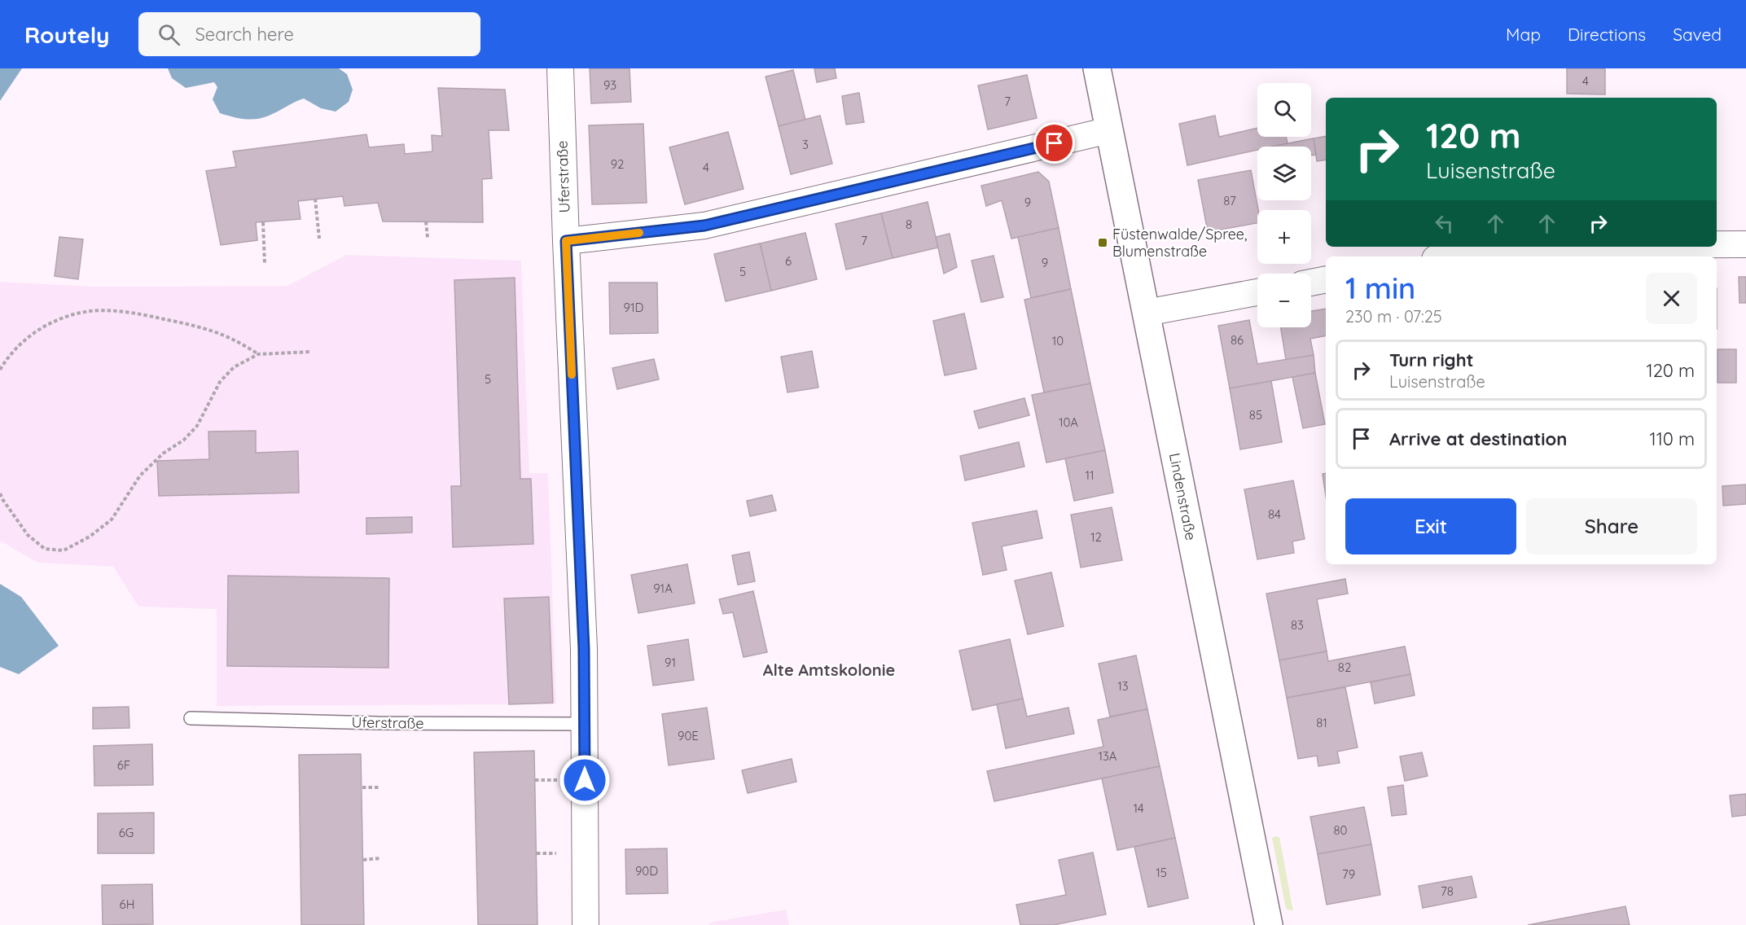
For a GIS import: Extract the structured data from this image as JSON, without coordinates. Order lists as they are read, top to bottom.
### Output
{
  "streets": {
    "street": ["Uferstraße", "Lindenstraße"]
  },
  "districts": ["Alte Amtskolonie"],
  "places": {
    "transit": ["Füstenwalde/Spree, Blumenstraße"]
  },
  "house_numbers": [
    "4",
    "93",
    "7",
    "3",
    "92",
    "4",
    "87",
    "9",
    "8",
    "7",
    "6",
    "9",
    "5",
    "91D",
    "86",
    "10",
    "5",
    "85",
    "10A",
    "11",
    "84",
    "12",
    "91A",
    "83",
    "91",
    "82",
    "13",
    "81",
    "90E",
    "13A",
    "6F",
    "14",
    "80",
    "6G",
    "90D",
    "15",
    "79",
    "78",
    "6H"
  ],
  "page": {
    "header": "Routely",
    "search": "Search here",
    "nav": ["Map", "Directions", "Saved"],
    "map_buttons": ["+", "−"],
    "turn": ["120 m", "Luisenstraße"],
    "heading": ["1 min", "230 m · 07:25"],
    "list": [
      {
        "name": "Turn right",
        "note": "Luisenstraße",
        "value": "120 m"
      },
      {
        "name": "Arrive at destination",
        "value": "110 m"
      }
    ],
    "buttons": ["Exit", "Share"]
  }
}
